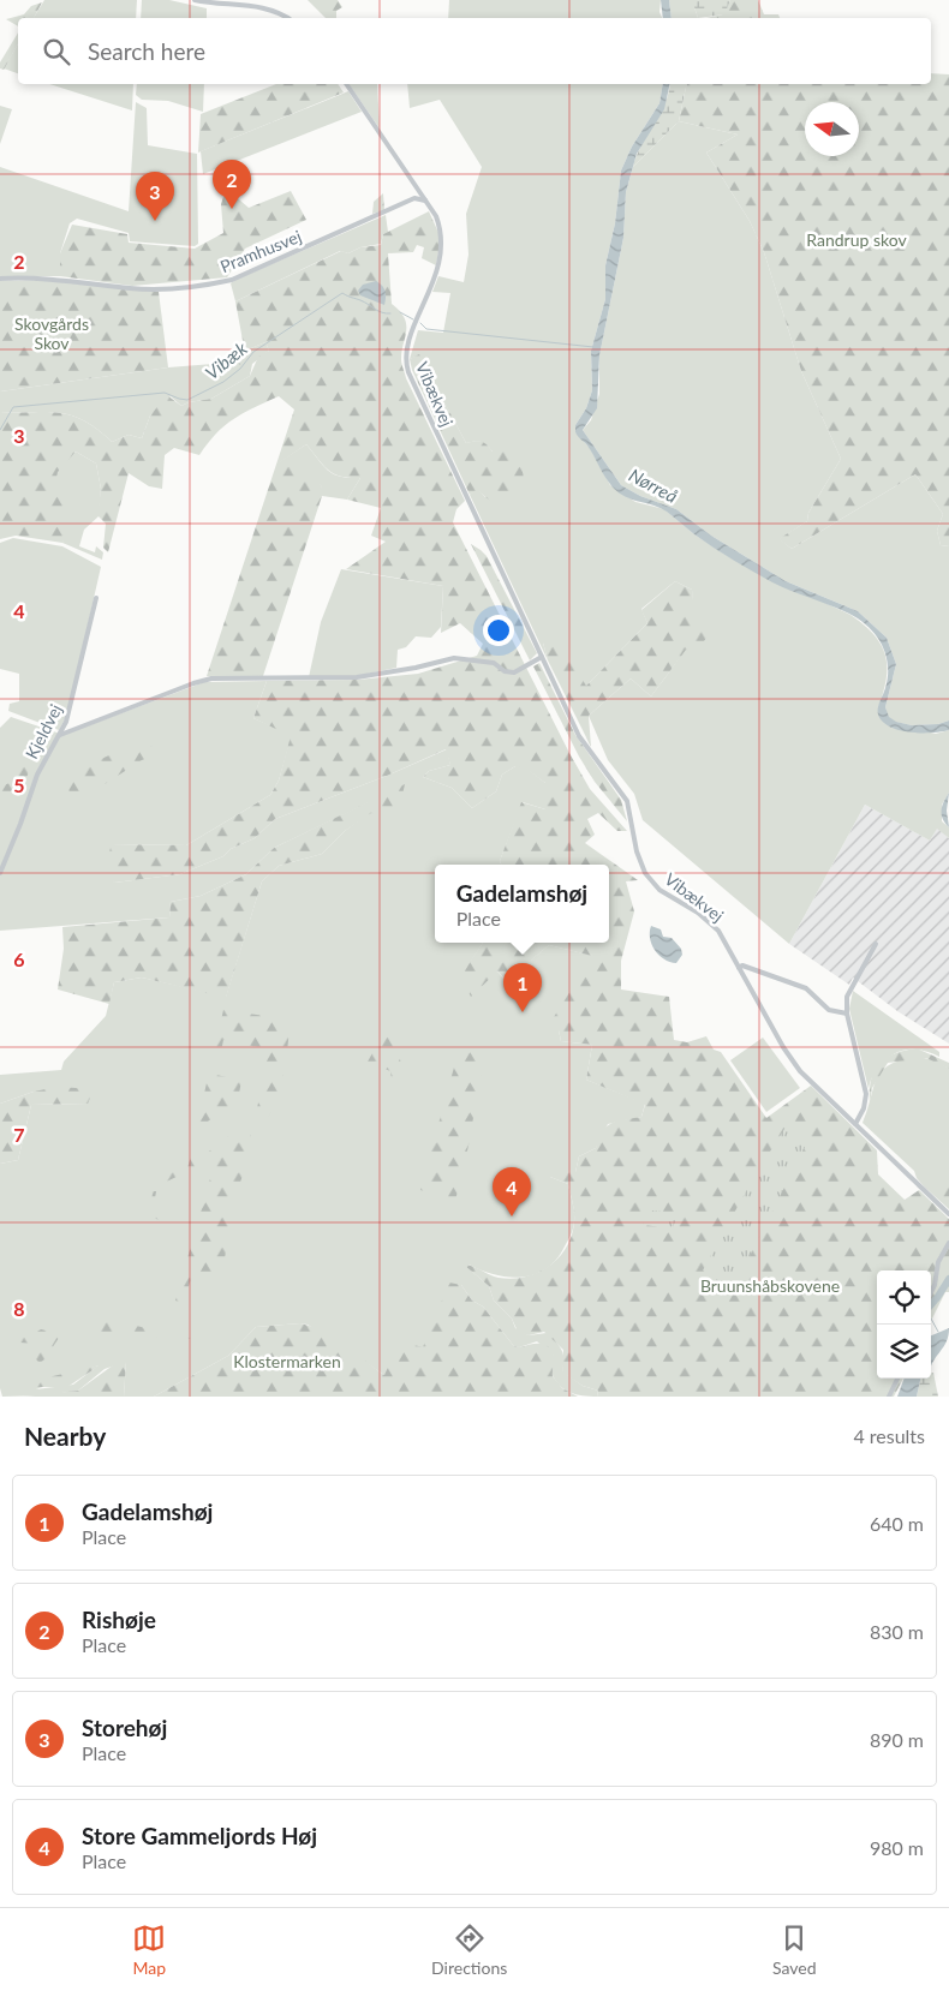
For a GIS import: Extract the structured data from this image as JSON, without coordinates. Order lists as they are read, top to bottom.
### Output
{
  "streets": {
    "street": ["Pramhusvej", "Vibækvej", "Kjeldvej"]
  },
  "water": ["Vibæk", "Nørreå"],
  "parks": [
    "Randrup skov",
    "Skovgårds Skov",
    "Bruunshåbskovene",
    "Klostermarken"
  ],
  "north": "left",
  "page": {
    "search": "Search here",
    "pins": [
      "2",
      "3",
      "1",
      "4"
    ],
    "popup": ["Gadelamshøj", "Place"],
    "heading": ["Nearby", "4 results"],
    "list": [
      {
        "mark": "1",
        "name": "Gadelamshøj",
        "note": "Place",
        "value": "640 m"
      },
      {
        "mark": "2",
        "name": "Rishøje",
        "note": "Place",
        "value": "830 m"
      },
      {
        "mark": "3",
        "name": "Storehøj",
        "note": "Place",
        "value": "890 m"
      },
      {
        "mark": "4",
        "name": "Store Gammeljords Høj",
        "note": "Place",
        "value": "980 m"
      }
    ],
    "nav": ["Map", "Directions", "Saved"]
  },
  "grid": {
    "rows": [
      "2",
      "3",
      "4",
      "5",
      "6",
      "7",
      "8"
    ]
  }
}
